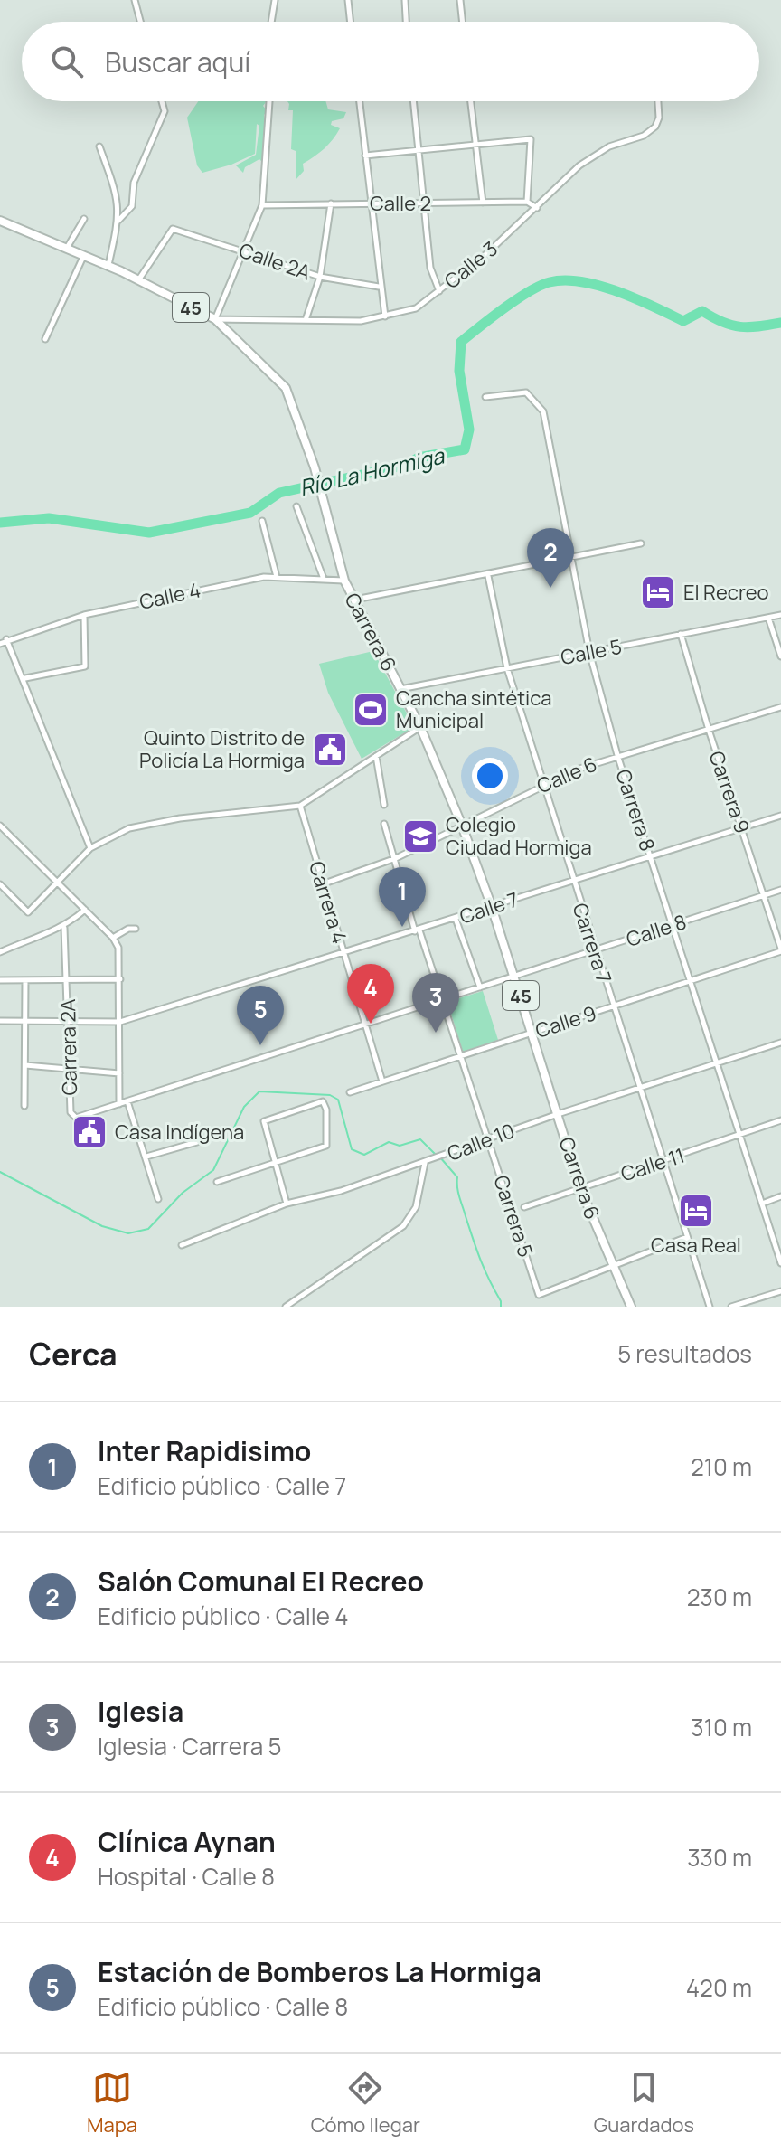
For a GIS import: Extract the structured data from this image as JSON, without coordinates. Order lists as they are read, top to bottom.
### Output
{
  "streets": {
    "main road": ["45", "Carrera 6"],
    "street": [
      "Calle 2",
      "Calle 2A",
      "Calle 3",
      "Calle 4",
      "Calle 5",
      "Calle 6",
      "Carrera 9",
      "Carrera 8",
      "Carrera 4",
      "Calle 7",
      "Calle 8",
      "Carrera 7",
      "Calle 9",
      "Carrera 2A",
      "Calle 10",
      "Calle 11",
      "Carrera 5"
    ]
  },
  "crossings": [
    ["Calle 2A", "Carrera 6"],
    ["Calle 3", "Carrera 6"],
    ["Calle 4", "Carrera 6"],
    ["Carrera 6", "Calle 5"],
    ["Carrera 6", "Calle 6"],
    ["Carrera 6", "Calle 7"],
    ["Carrera 6", "Calle 8"],
    ["Carrera 6", "Calle 9"],
    ["Carrera 6", "Calle 10"],
    ["Carrera 6", "Calle 11"],
    ["Carrera 6", "Carrera 5"],
    ["Calle 5", "Carrera 9"],
    ["Calle 5", "Carrera 8"],
    ["Calle 5", "Carrera 7"],
    ["Calle 6", "Carrera 9"],
    ["Calle 6", "Carrera 8"],
    ["Calle 6", "Carrera 4"],
    ["Calle 6", "Carrera 7"],
    ["Calle 6", "Carrera 5"],
    ["Carrera 9", "Calle 7"],
    ["Carrera 9", "Calle 8"],
    ["Carrera 9", "Calle 9"],
    ["Carrera 8", "Calle 7"],
    ["Carrera 8", "Calle 8"],
    ["Carrera 8", "Calle 9"],
    ["Carrera 8", "Calle 10"],
    ["Carrera 8", "Calle 11"],
    ["Carrera 4", "Calle 7"],
    ["Carrera 4", "Calle 8"],
    ["Carrera 4", "Calle 9"],
    ["Calle 7", "Carrera 7"],
    ["Calle 7", "Carrera 2A"],
    ["Calle 7", "Carrera 5"],
    ["Calle 8", "Carrera 7"],
    ["Calle 8", "Carrera 2A"],
    ["Calle 8", "Carrera 5"],
    ["Carrera 7", "Calle 9"],
    ["Carrera 7", "Calle 10"],
    ["Carrera 7", "Calle 11"],
    ["Calle 9", "Carrera 5"],
    ["Calle 10", "Carrera 5"]
  ],
  "water": ["Río La Hormiga"],
  "places": {
    "hotel": ["El Recreo", "Casa Real"],
    "sports": ["Cancha sintética Municipal"],
    "public building": ["Quinto Distrito de Policía La Hormiga", "Casa Indígena"],
    "school or university": ["Colegio Ciudad Hormiga"]
  },
  "page": {
    "search": "Buscar aquí",
    "pins": [
      "2",
      "1",
      "4",
      "3",
      "5"
    ],
    "heading": ["Cerca", "5 resultados"],
    "list": [
      {
        "mark": "1",
        "name": "Inter Rapidisimo",
        "note": "Edificio público · Calle 7",
        "value": "210 m"
      },
      {
        "mark": "2",
        "name": "Salón Comunal El Recreo",
        "note": "Edificio público · Calle 4",
        "value": "230 m"
      },
      {
        "mark": "3",
        "name": "Iglesia",
        "note": "Iglesia · Carrera 5",
        "value": "310 m"
      },
      {
        "mark": "4",
        "name": "Clínica Aynan",
        "note": "Hospital · Calle 8",
        "value": "330 m"
      },
      {
        "mark": "5",
        "name": "Estación de Bomberos La Hormiga",
        "note": "Edificio público · Calle 8",
        "value": "420 m"
      }
    ],
    "nav": ["Mapa", "Cómo llegar", "Guardados"]
  }
}
